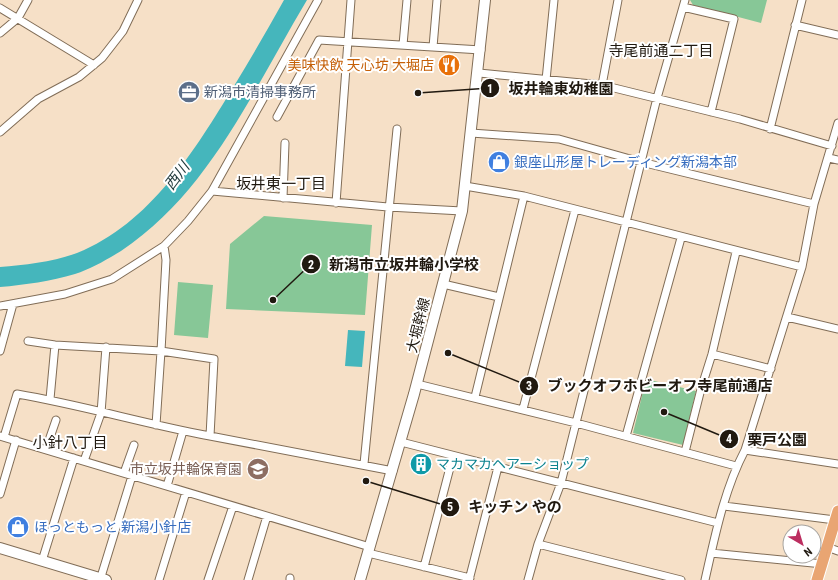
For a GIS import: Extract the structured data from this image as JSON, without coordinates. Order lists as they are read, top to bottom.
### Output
{
  "streets": {
    "street": ["大堀幹線"]
  },
  "districts": ["寺尾前通二丁目", "坂井東一丁目", "小針八丁目"],
  "water": ["西川"],
  "places": {
    "restaurant": ["美味快飲 天心坊 大堀店"],
    "office": ["新潟市清掃事務所"],
    "other": [
      "坂井輪東幼稚園",
      "新潟市立坂井輪小学校",
      "ブックオフホビーオフ寺尾前通店",
      "栗戸公園",
      "キッチン やの"
    ],
    "shop": ["銀座山形屋トレーディング新潟本部", "ほっともっと 新潟小針店"],
    "building": ["マカマカヘアーショップ"],
    "school or university": ["市立坂井輪保育園"]
  },
  "north": "bottom right"
}
